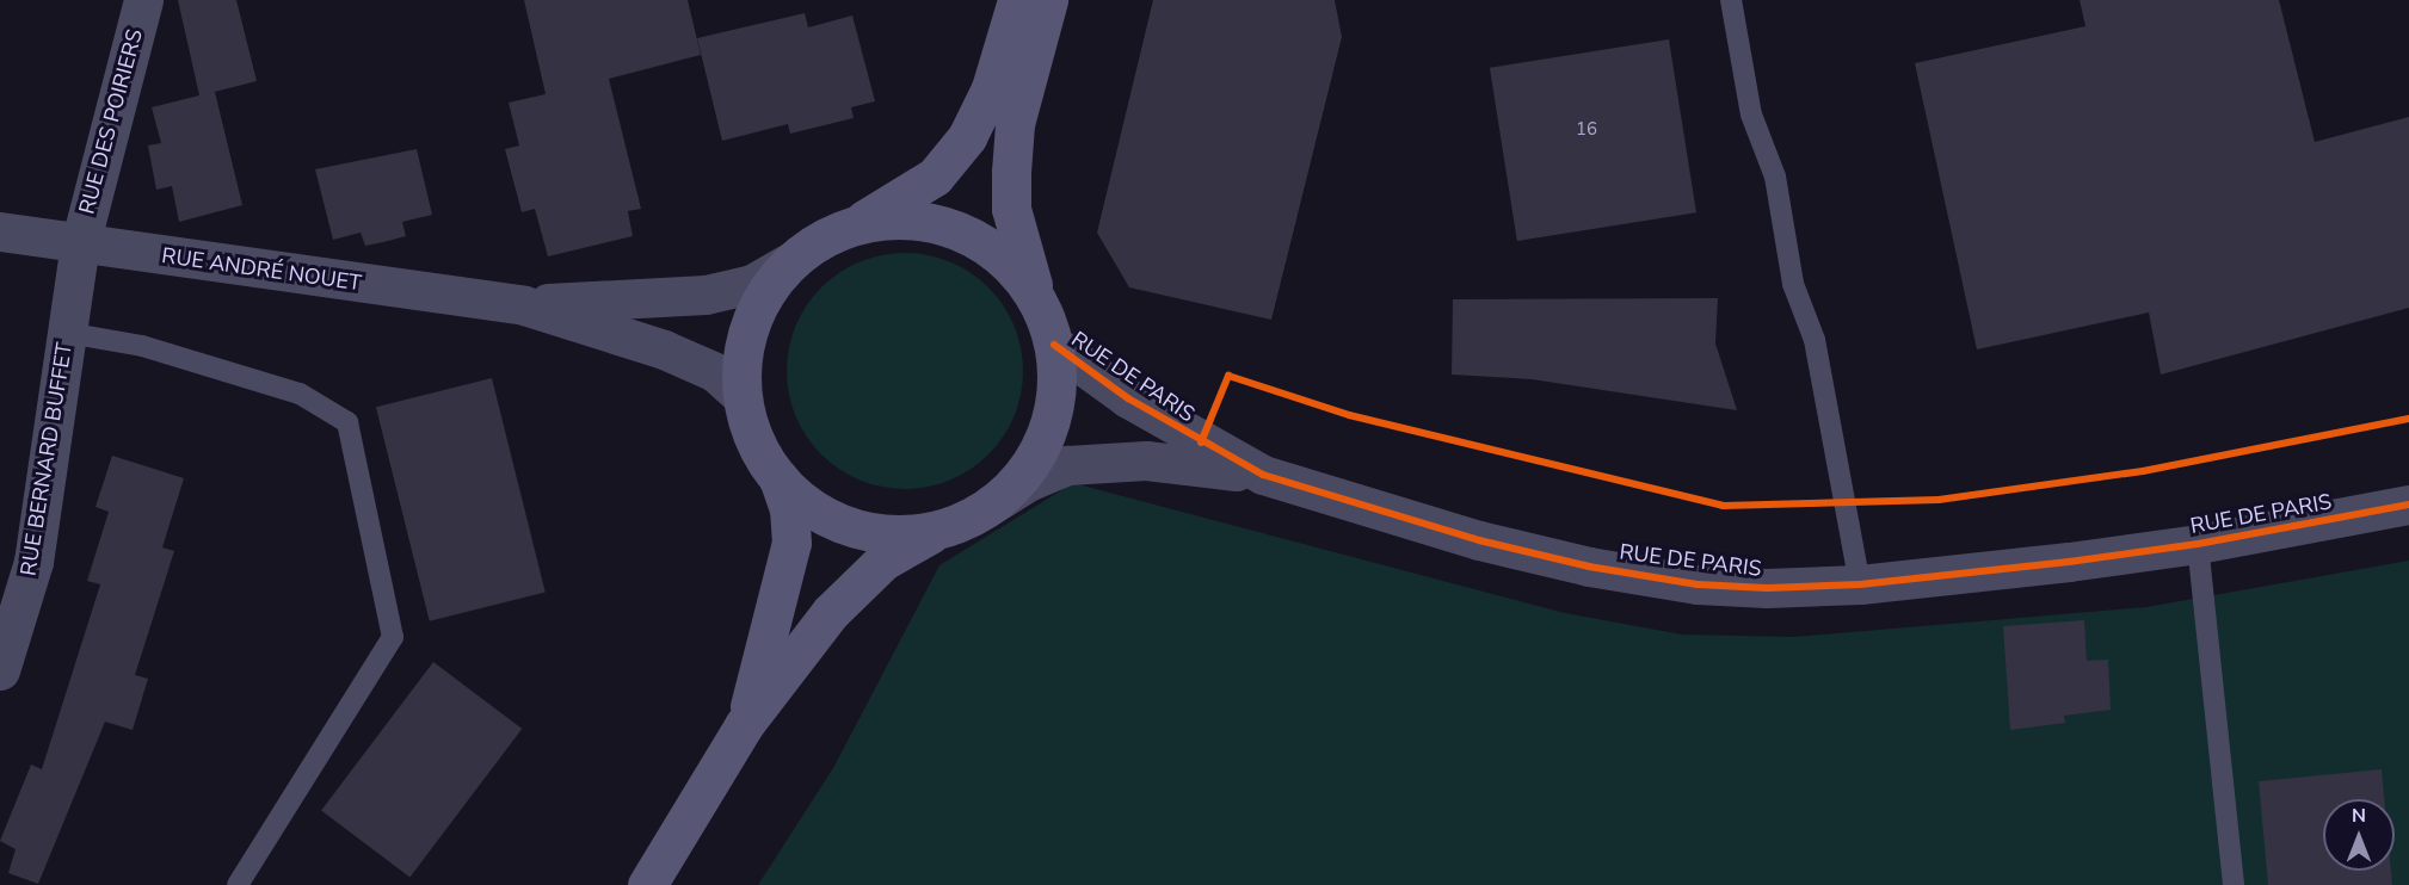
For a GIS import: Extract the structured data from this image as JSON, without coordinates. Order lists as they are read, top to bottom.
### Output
{
  "streets": {
    "street": [
      "RUE DES POIRIERS",
      "RUE ANDRÉ NOUET",
      "RUE DE PARIS",
      "RUE BERNARD BUFFET"
    ]
  },
  "crossings": [
    ["RUE DES POIRIERS", "RUE ANDRÉ NOUET"],
    ["RUE DES POIRIERS", "RUE BERNARD BUFFET"],
    ["RUE ANDRÉ NOUET", "RUE BERNARD BUFFET"]
  ],
  "house_numbers": ["16"],
  "north": "top"
}
